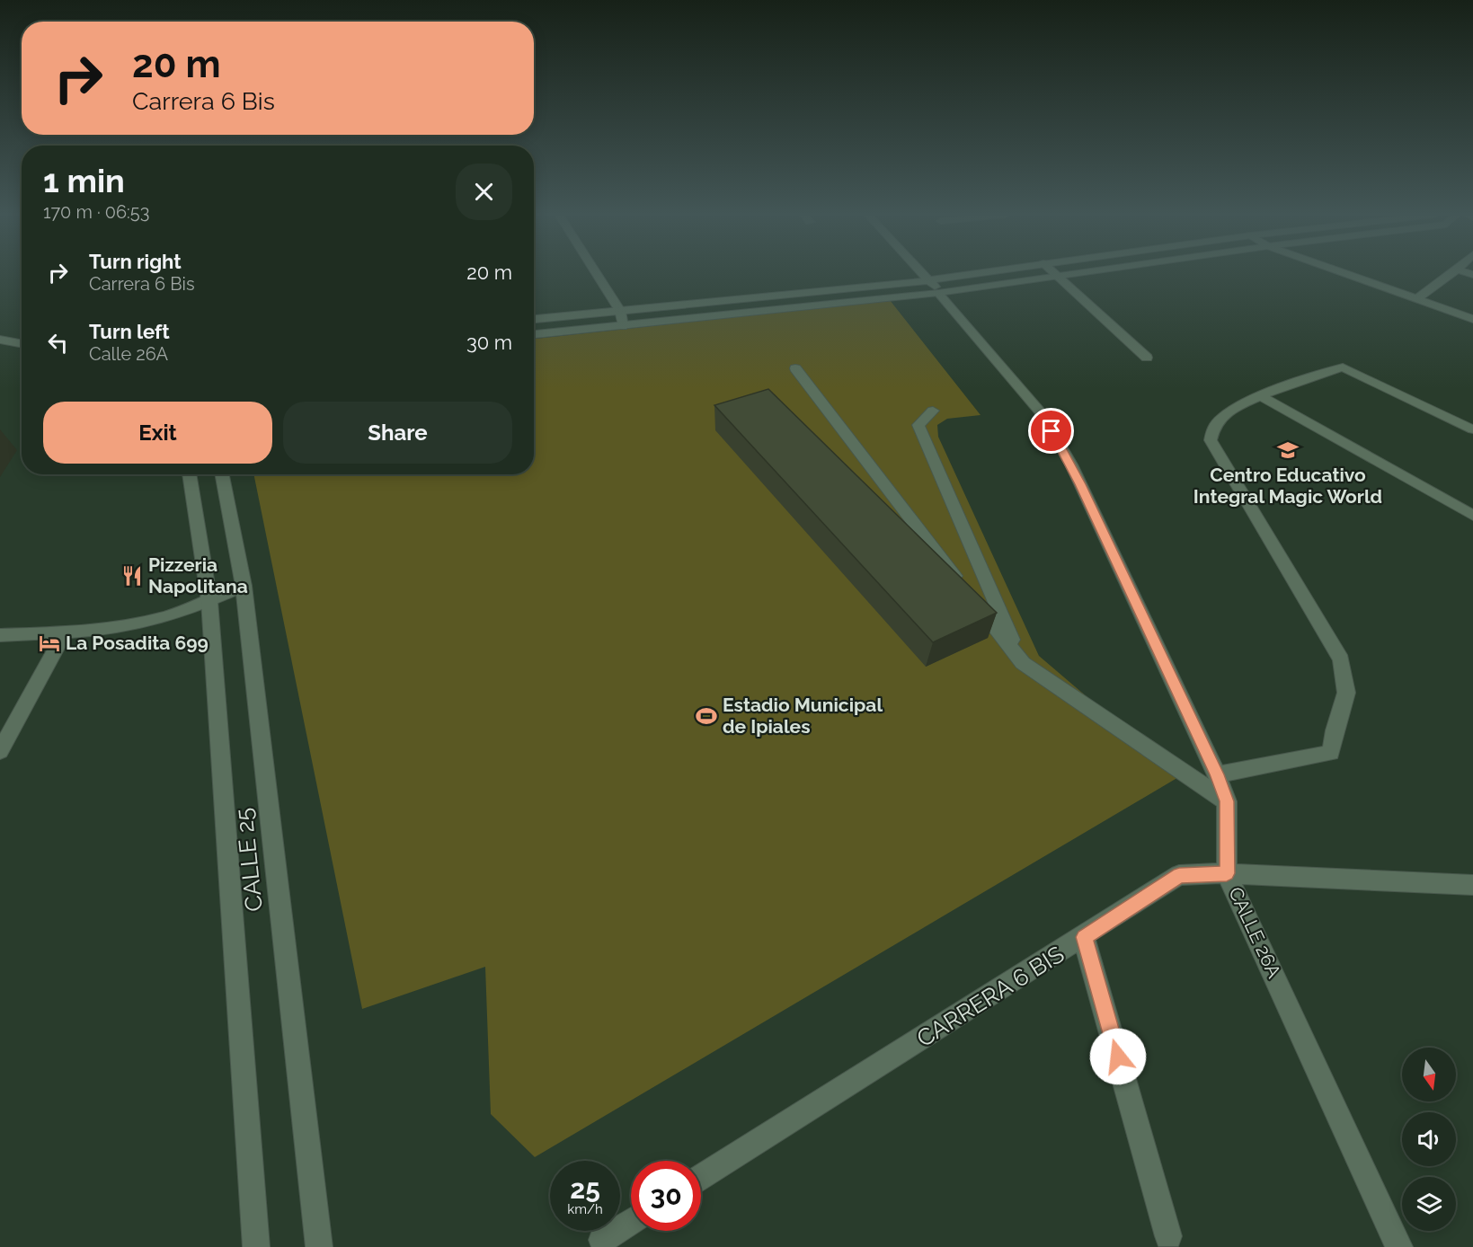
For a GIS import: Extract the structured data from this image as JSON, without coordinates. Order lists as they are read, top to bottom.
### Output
{
  "streets": {
    "street": ["CALLE 25", "CALLE 26A", "CARRERA 6 BIS"]
  },
  "crossings": [
    ["CALLE 26A", "CARRERA 6 BIS"]
  ],
  "places": {
    "school or university": ["Centro Educativo Integral Magic World"],
    "restaurant": ["Pizzeria Napolitana"],
    "hotel": ["La Posadita 699"],
    "sports": ["Estadio Municipal de Ipiales"]
  },
  "north": "bottom",
  "page": {
    "turn": ["20 m", "Carrera 6 Bis"],
    "heading": ["1 min", "170 m · 06:53"],
    "list": [
      {
        "name": "Turn right",
        "note": "Carrera 6 Bis",
        "value": "20 m"
      },
      {
        "name": "Turn left",
        "note": "Calle 26A",
        "value": "30 m"
      }
    ],
    "buttons": ["Exit", "Share"],
    "speed": "25 km/h",
    "limit": "30"
  }
}
